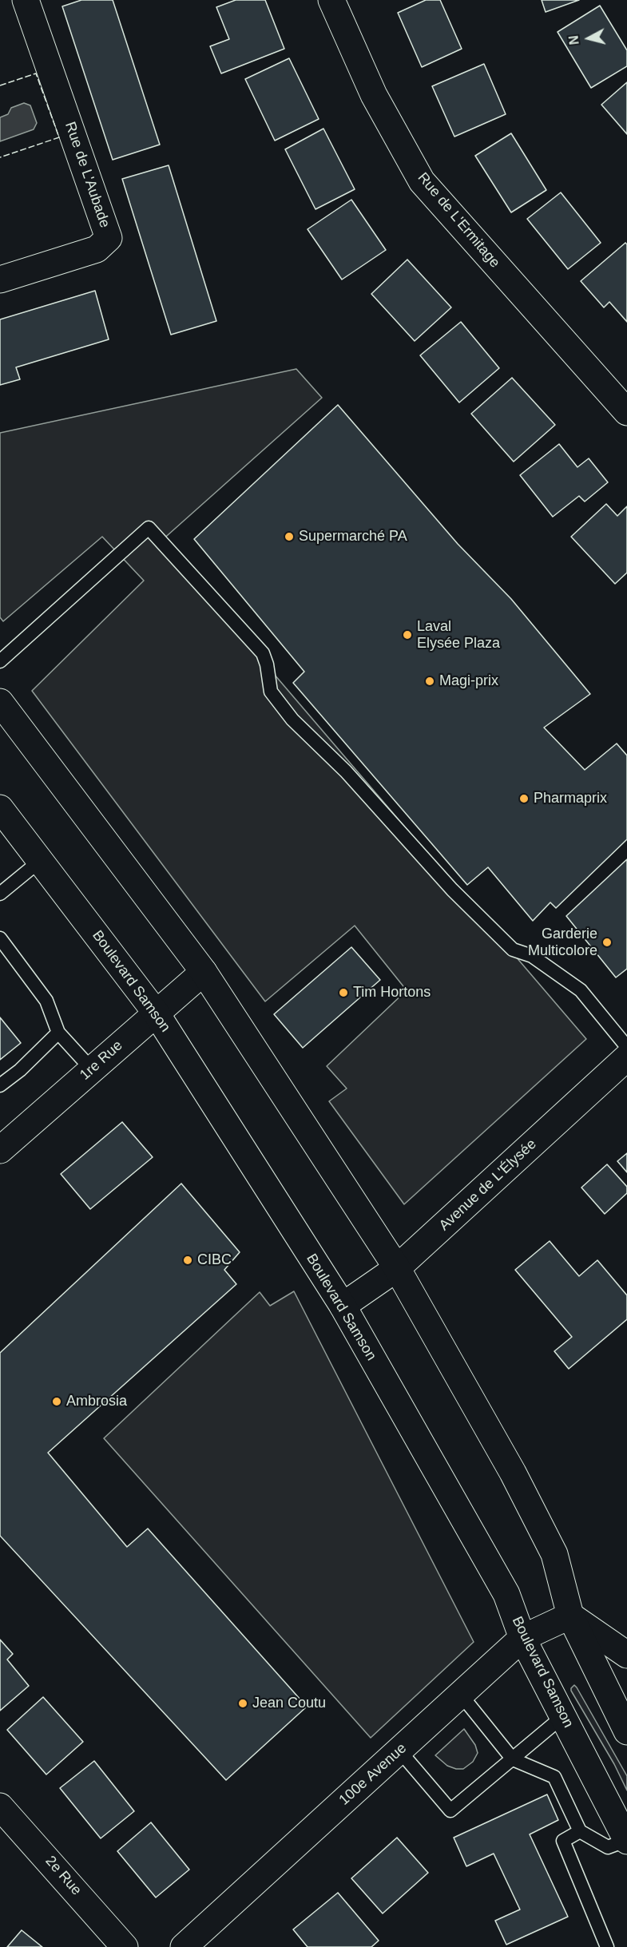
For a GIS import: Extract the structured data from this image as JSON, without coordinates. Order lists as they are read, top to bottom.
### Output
{
  "streets": {
    "street": [
      "Rue de L'Aubade",
      "Rue de L'Ermitage",
      "Boulevard Samson",
      "1re Rue",
      "Avenue de L'Élysée",
      "100e Avenue",
      "2e Rue"
    ]
  },
  "crossings": [
    ["Boulevard Samson", "1re Rue"],
    ["Boulevard Samson", "Avenue de L'Élysée"],
    ["Boulevard Samson", "100e Avenue"]
  ],
  "places": [
    "Supermarché PA",
    "Laval Elysée Plaza",
    "Magi-prix",
    "Pharmaprix",
    "Garderie Multicolore",
    "Tim Hortons",
    "CIBC",
    "Ambrosia",
    "Jean Coutu"
  ],
  "north": "left"
}
